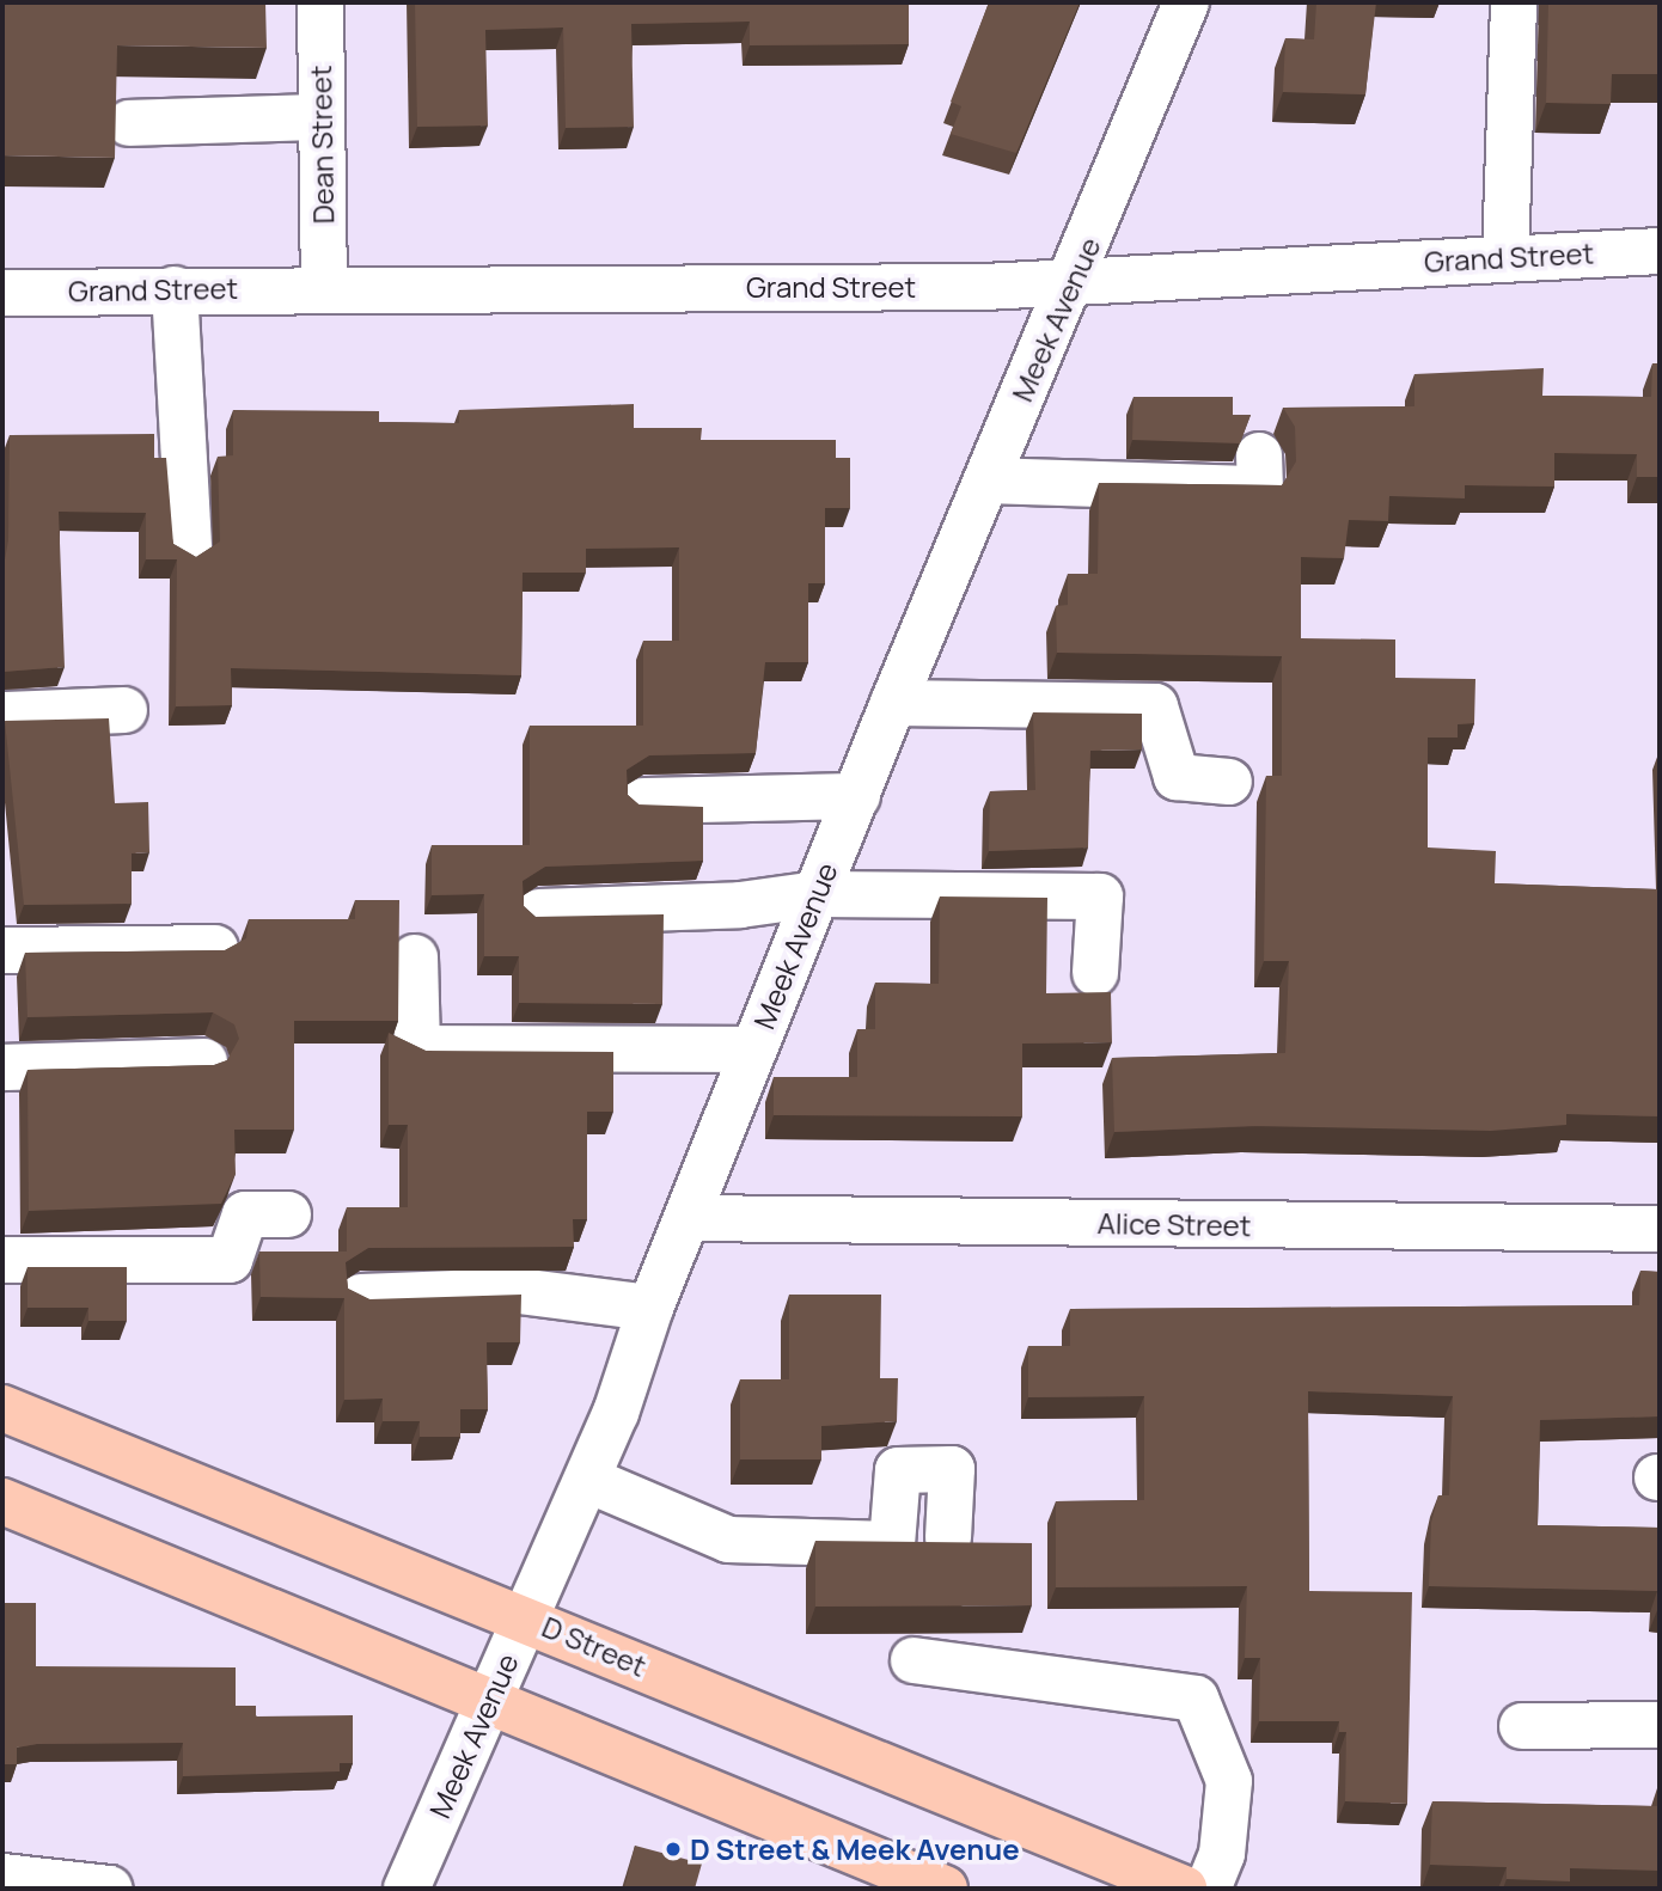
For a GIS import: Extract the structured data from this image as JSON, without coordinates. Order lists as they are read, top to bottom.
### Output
{
  "streets": {
    "main road": ["D Street"],
    "street": [
      "Dean Street",
      "Grand Street",
      "Meek Avenue",
      "Alice Street"
    ]
  },
  "crossings": [
    ["Dean Street", "Grand Street"],
    ["Grand Street", "Meek Avenue"],
    ["Meek Avenue", "Alice Street"],
    ["Meek Avenue", "D Street"]
  ],
  "places": ["D Street & Meek Avenue"]
}
